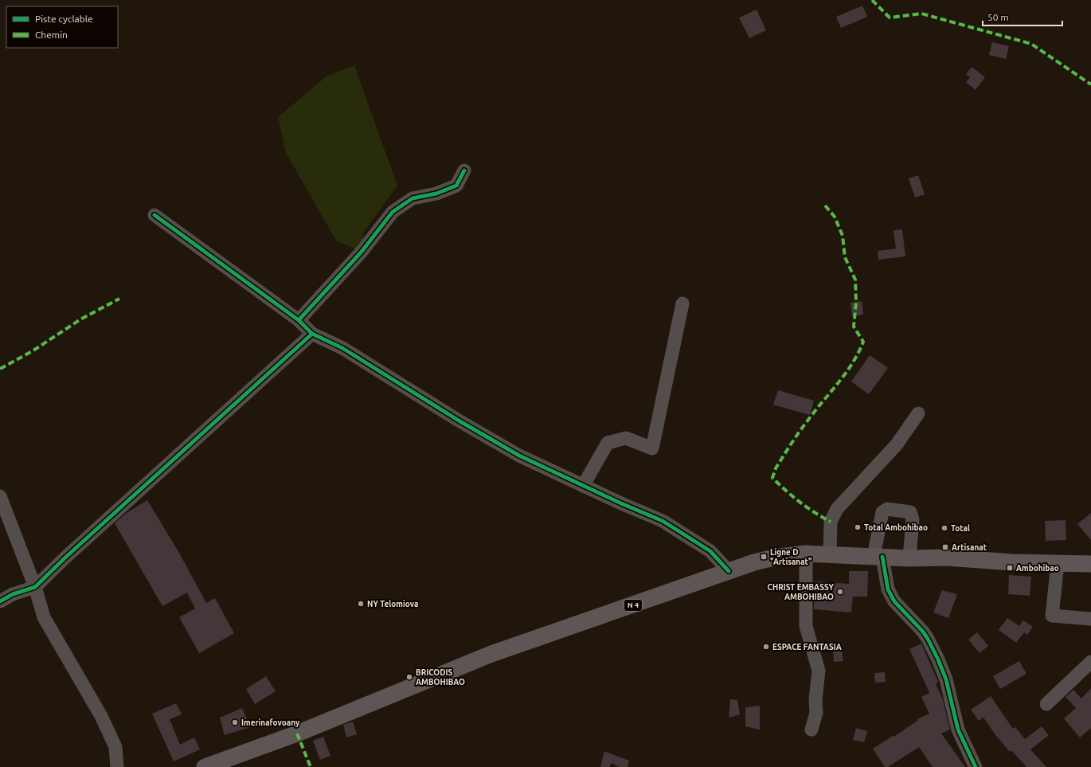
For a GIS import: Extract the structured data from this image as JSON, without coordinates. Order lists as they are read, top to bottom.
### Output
{
  "streets": {
    "main road": ["N 4"]
  },
  "places": {
    "other": [
      "Total Ambohibao",
      "Total",
      "CHRIST EMBASSY AMBOHIBAO",
      "NY Telomiova",
      "ESPACE FANTASIA",
      "BRICODIS AMBOHIBAO",
      "Imerinafovoany"
    ],
    "transit": ["Artisanat", "Ligne D \"Artisanat\"", "Ambohibao"]
  },
  "legend": ["Piste cyclable", "Chemin"],
  "scale_bar": "50 m"
}
